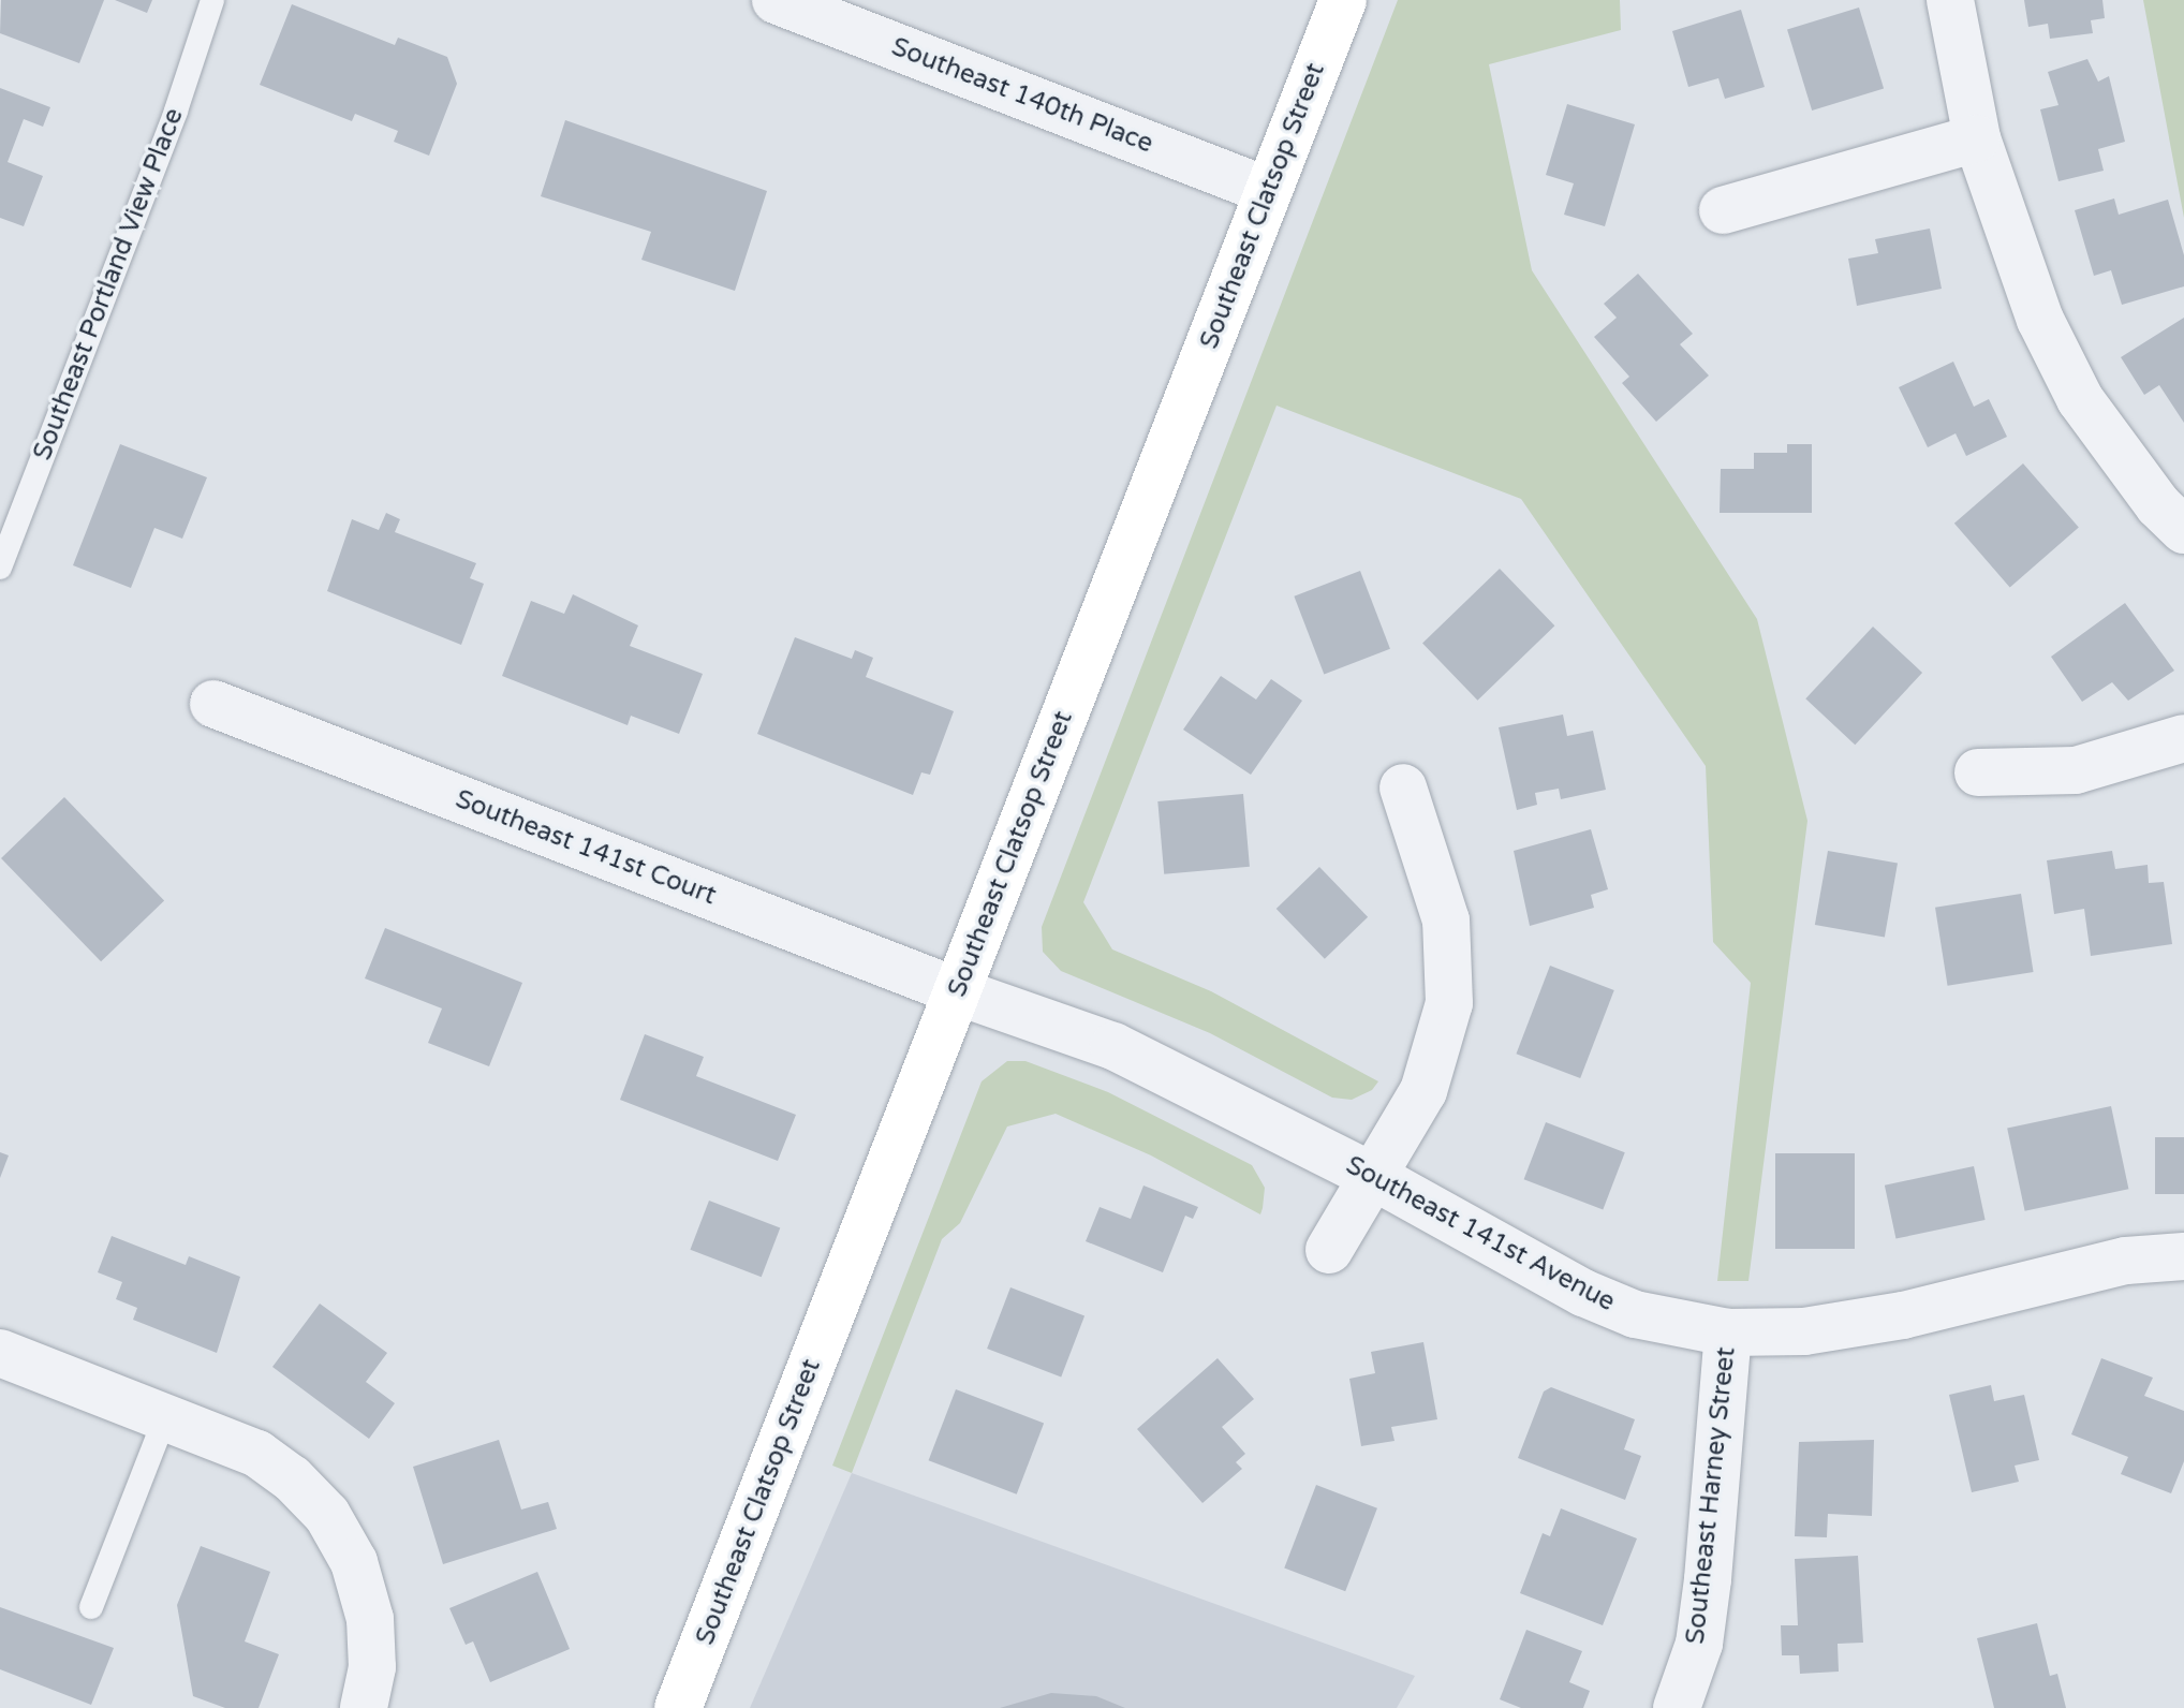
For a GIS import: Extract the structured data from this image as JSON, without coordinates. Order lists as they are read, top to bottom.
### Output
{
  "streets": {
    "street": [
      "Southeast 140th Place",
      "Southeast Clatsop Street",
      "Southeast 141st Court",
      "Southeast 141st Avenue",
      "Southeast Harney Street"
    ],
    "lane": ["Southeast Portland View Place"]
  },
  "crossings": [
    ["Southeast 140th Place", "Southeast Clatsop Street"],
    ["Southeast Clatsop Street", "Southeast 141st Court"],
    ["Southeast Clatsop Street", "Southeast 141st Avenue"],
    ["Southeast 141st Court", "Southeast 141st Avenue"],
    ["Southeast 141st Avenue", "Southeast Harney Street"]
  ]
}
